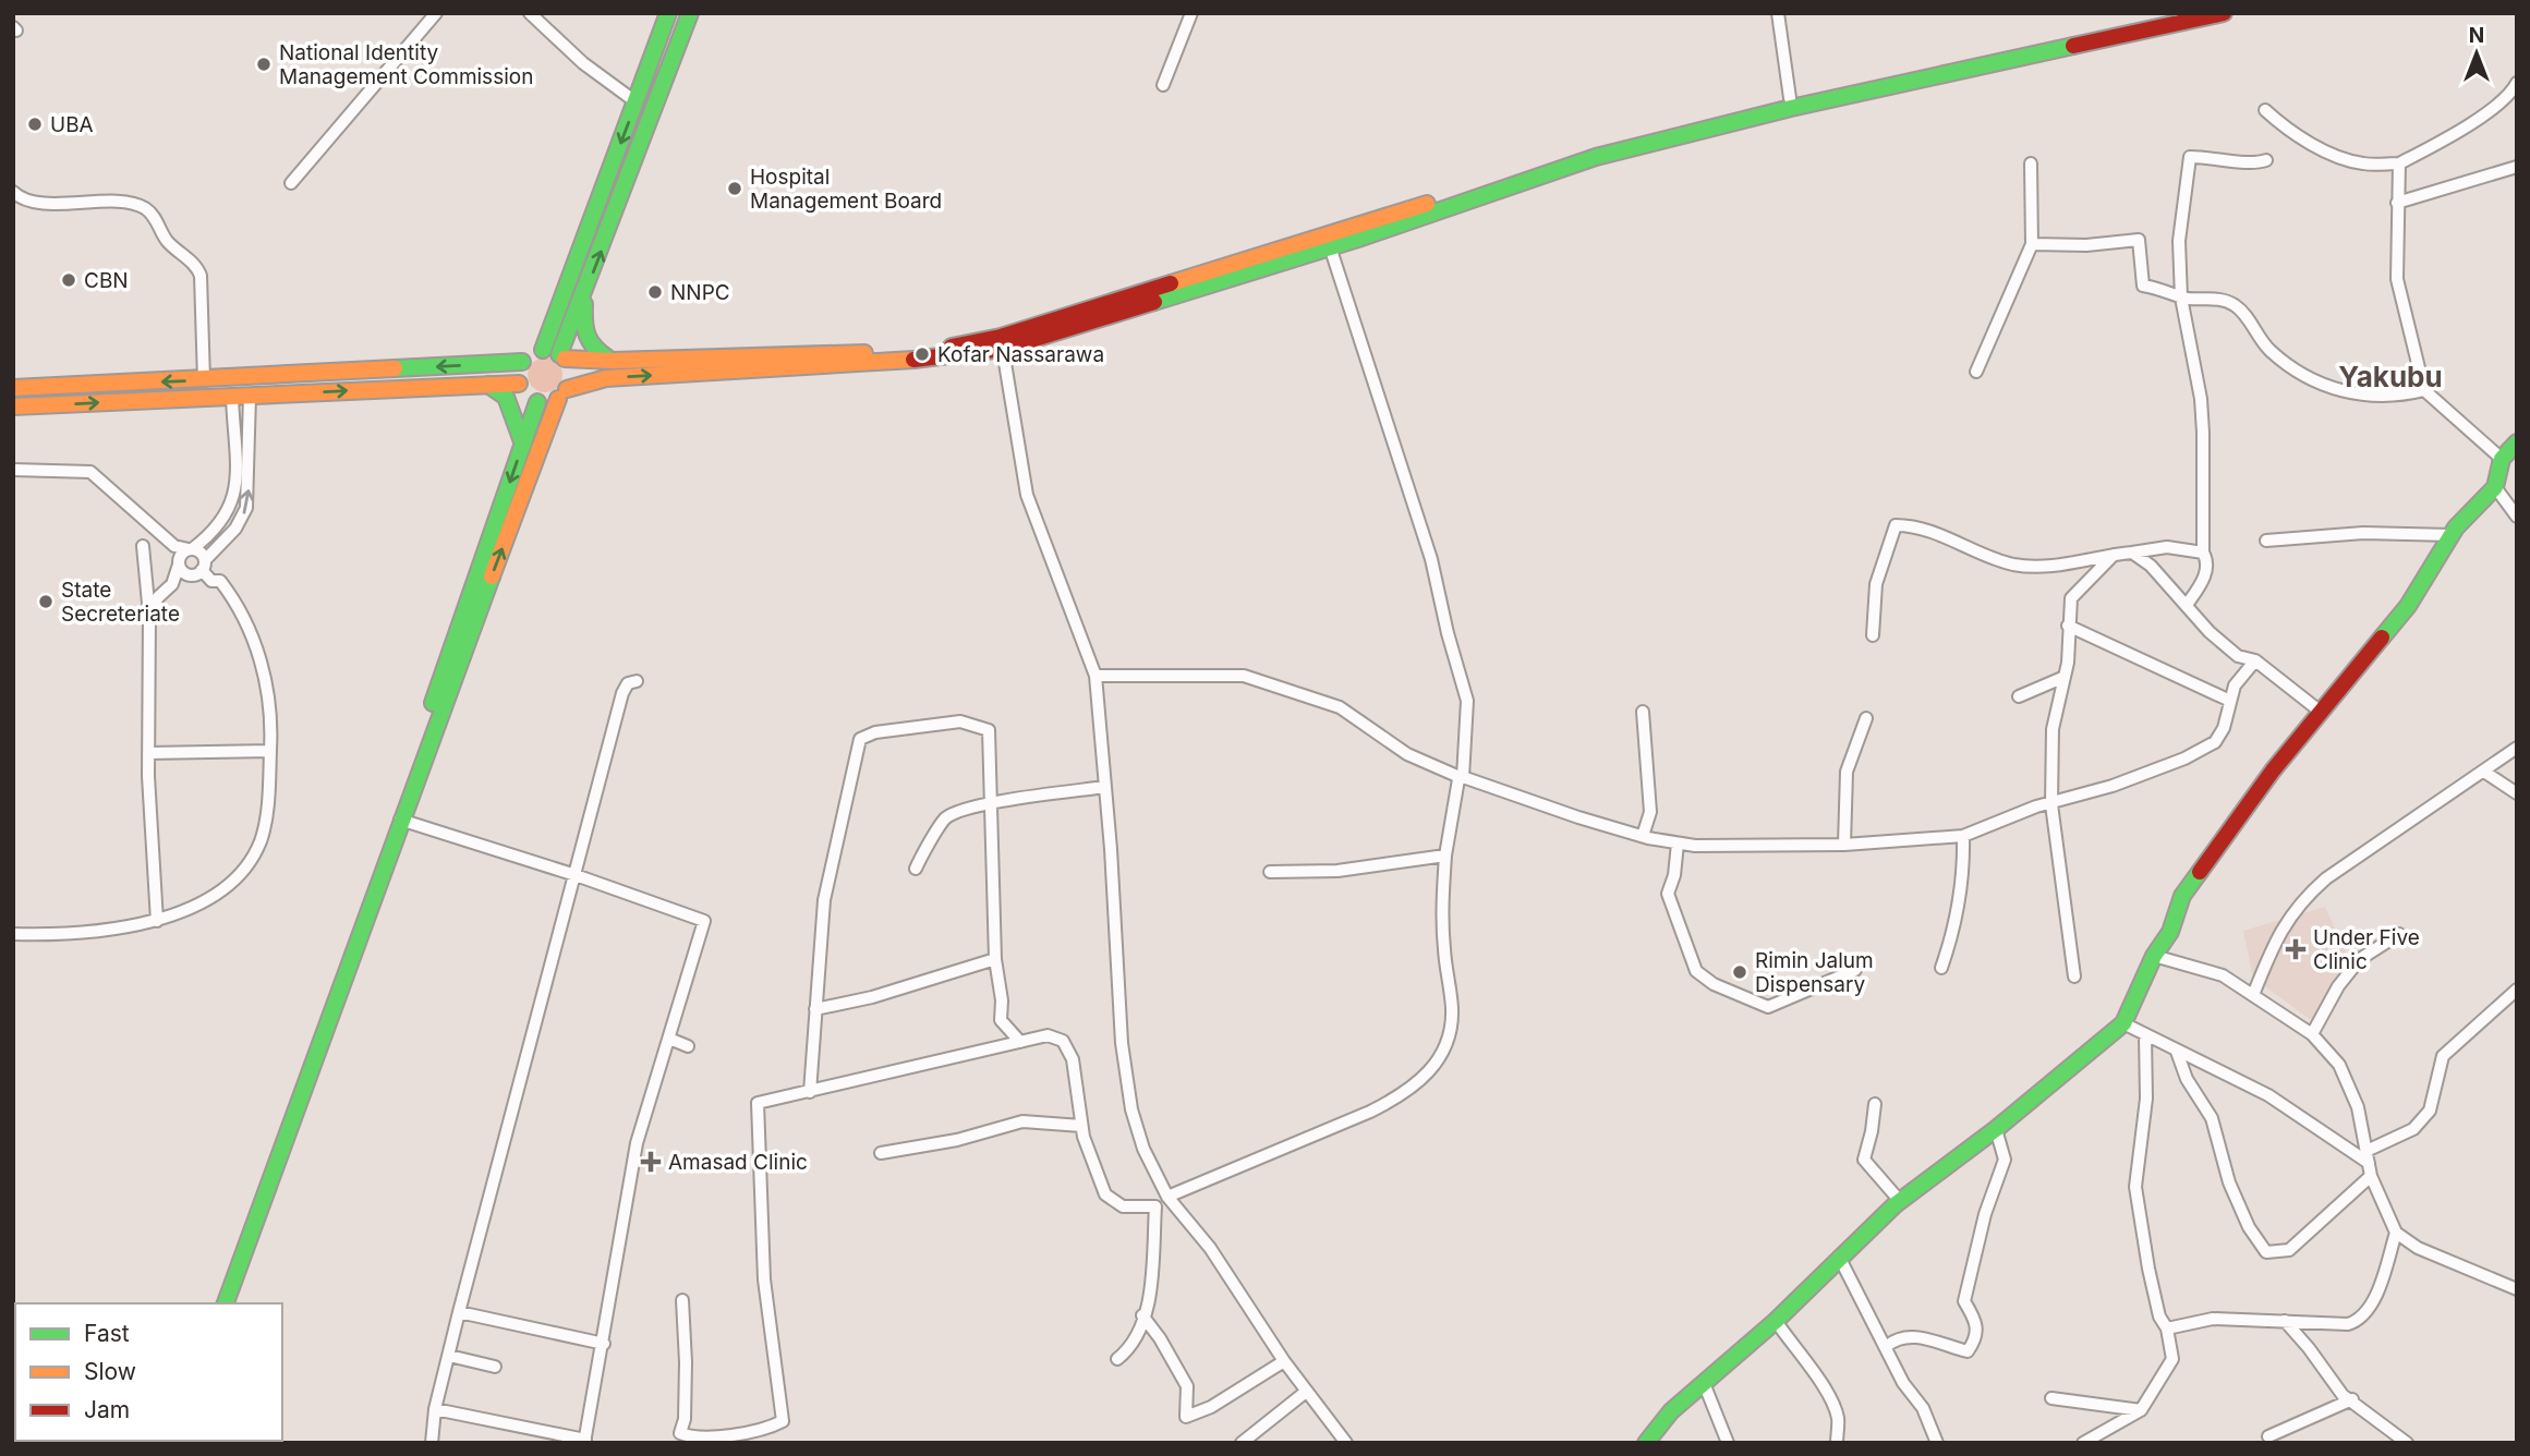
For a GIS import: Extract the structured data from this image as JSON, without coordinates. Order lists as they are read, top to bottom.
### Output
{
  "districts": ["Yakubu"],
  "places": {
    "other": [
      "National Identity Management Commission",
      "UBA",
      "Hospital Management Board",
      "CBN",
      "NNPC",
      "Kofar Nassarawa",
      "State Secreteriate",
      "Rimin Jalum Dispensary"
    ],
    "health": ["Under Five Clinic", "Amasad Clinic"]
  },
  "legend": ["Fast", "Slow", "Jam"],
  "north": "top"
}
